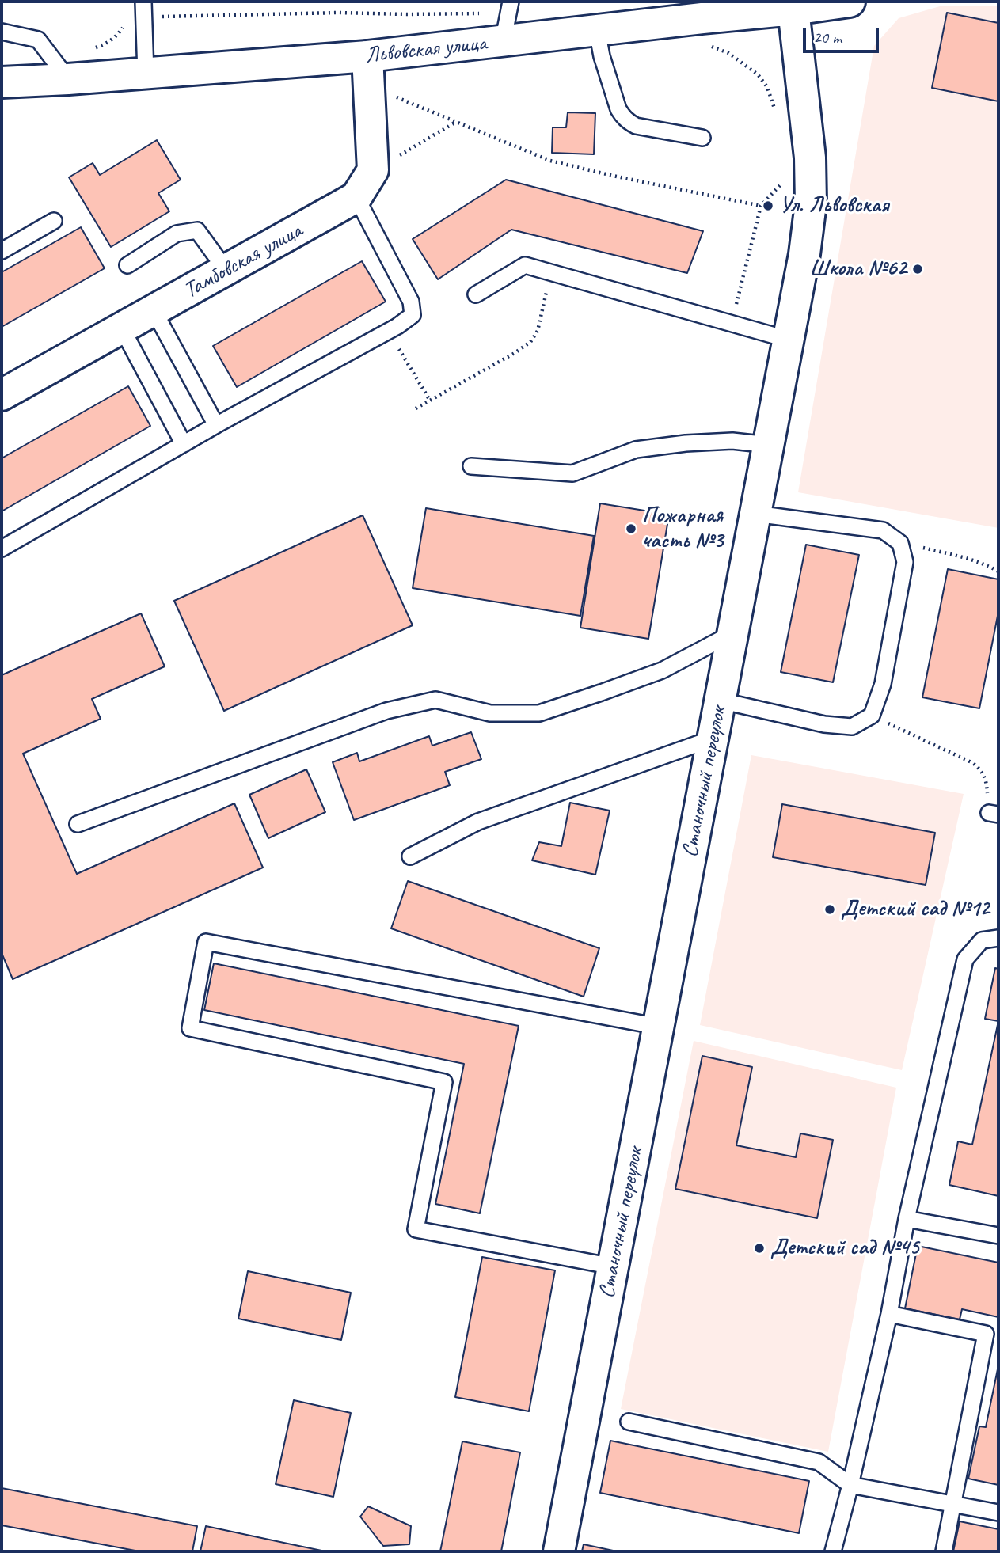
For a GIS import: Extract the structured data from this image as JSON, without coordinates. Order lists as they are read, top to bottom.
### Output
{
  "streets": {
    "main road": ["Львовская улица", "Тамбовская улица", "Станочный переулок"]
  },
  "crossings": [
    ["Львовская улица", "Станочный переулок"]
  ],
  "places": [
    "Ул. Львовская",
    "Школа №62",
    "Пожарная часть №3",
    "Детский сад №12",
    "Детский сад №45"
  ],
  "scale_bar": "20 m"
}
